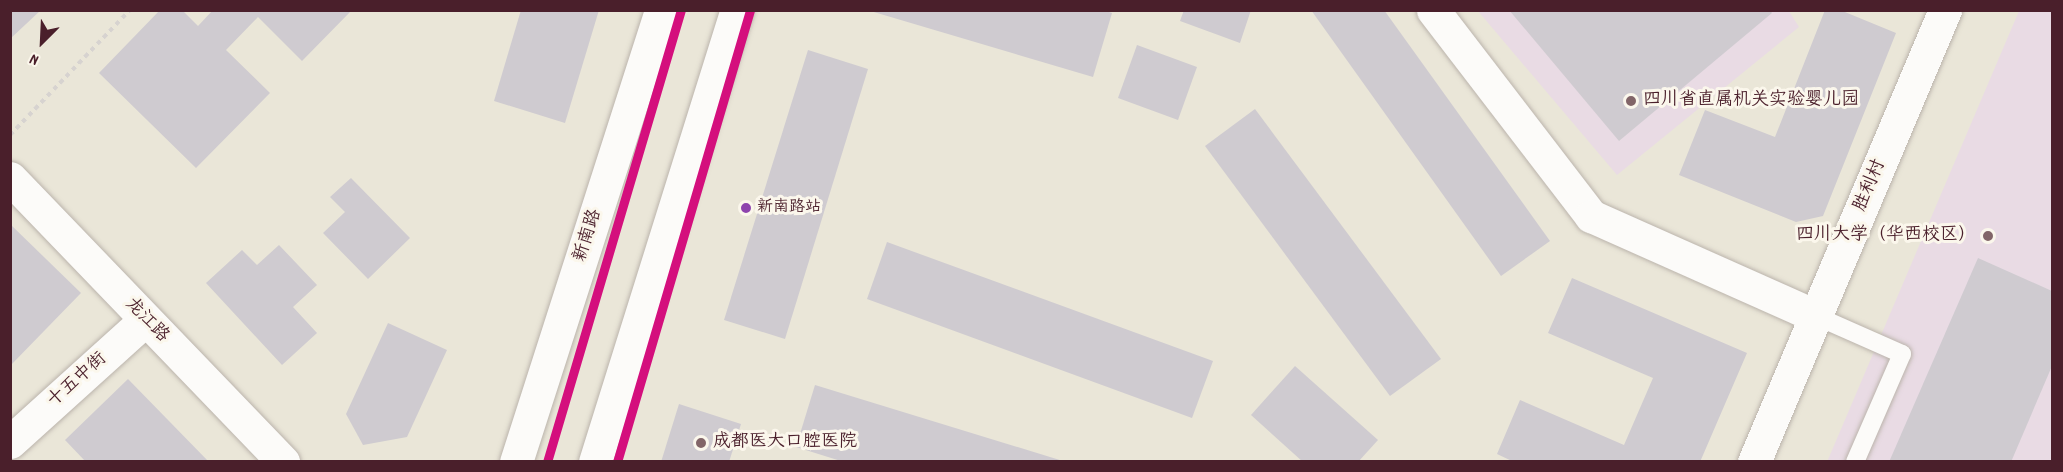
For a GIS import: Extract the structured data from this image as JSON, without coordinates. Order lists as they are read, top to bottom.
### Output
{
  "streets": {
    "street": [
      "胜利村",
      "新南路",
      "龙江路",
      "十五中街"
    ]
  },
  "crossings": [
    ["龙江路", "十五中街"]
  ],
  "places": [
    "四川省直属机关实验婴儿园",
    "新南路站",
    "四川大学（华西校区）",
    "成都医大口腔医院"
  ],
  "north": "bottom left"
}
